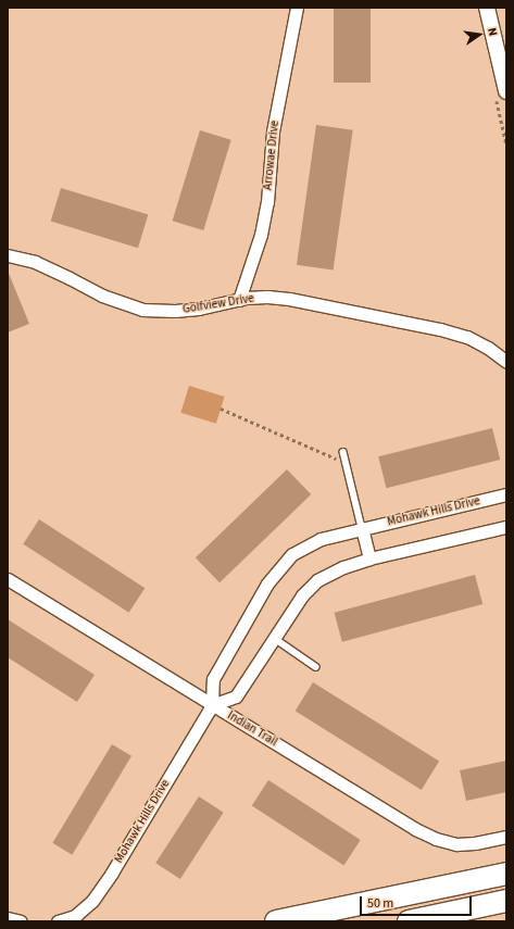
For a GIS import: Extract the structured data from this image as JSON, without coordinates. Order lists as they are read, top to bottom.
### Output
{
  "streets": {
    "street": [
      "Arrowae Drive",
      "Golfview Drive",
      "Mohawk Hills Drive",
      "Indian Trail"
    ]
  },
  "crossings": [
    ["Arrowae Drive", "Golfview Drive"],
    ["Mohawk Hills Drive", "Indian Trail"]
  ],
  "scale_bar": "50 m",
  "north": "right"
}
